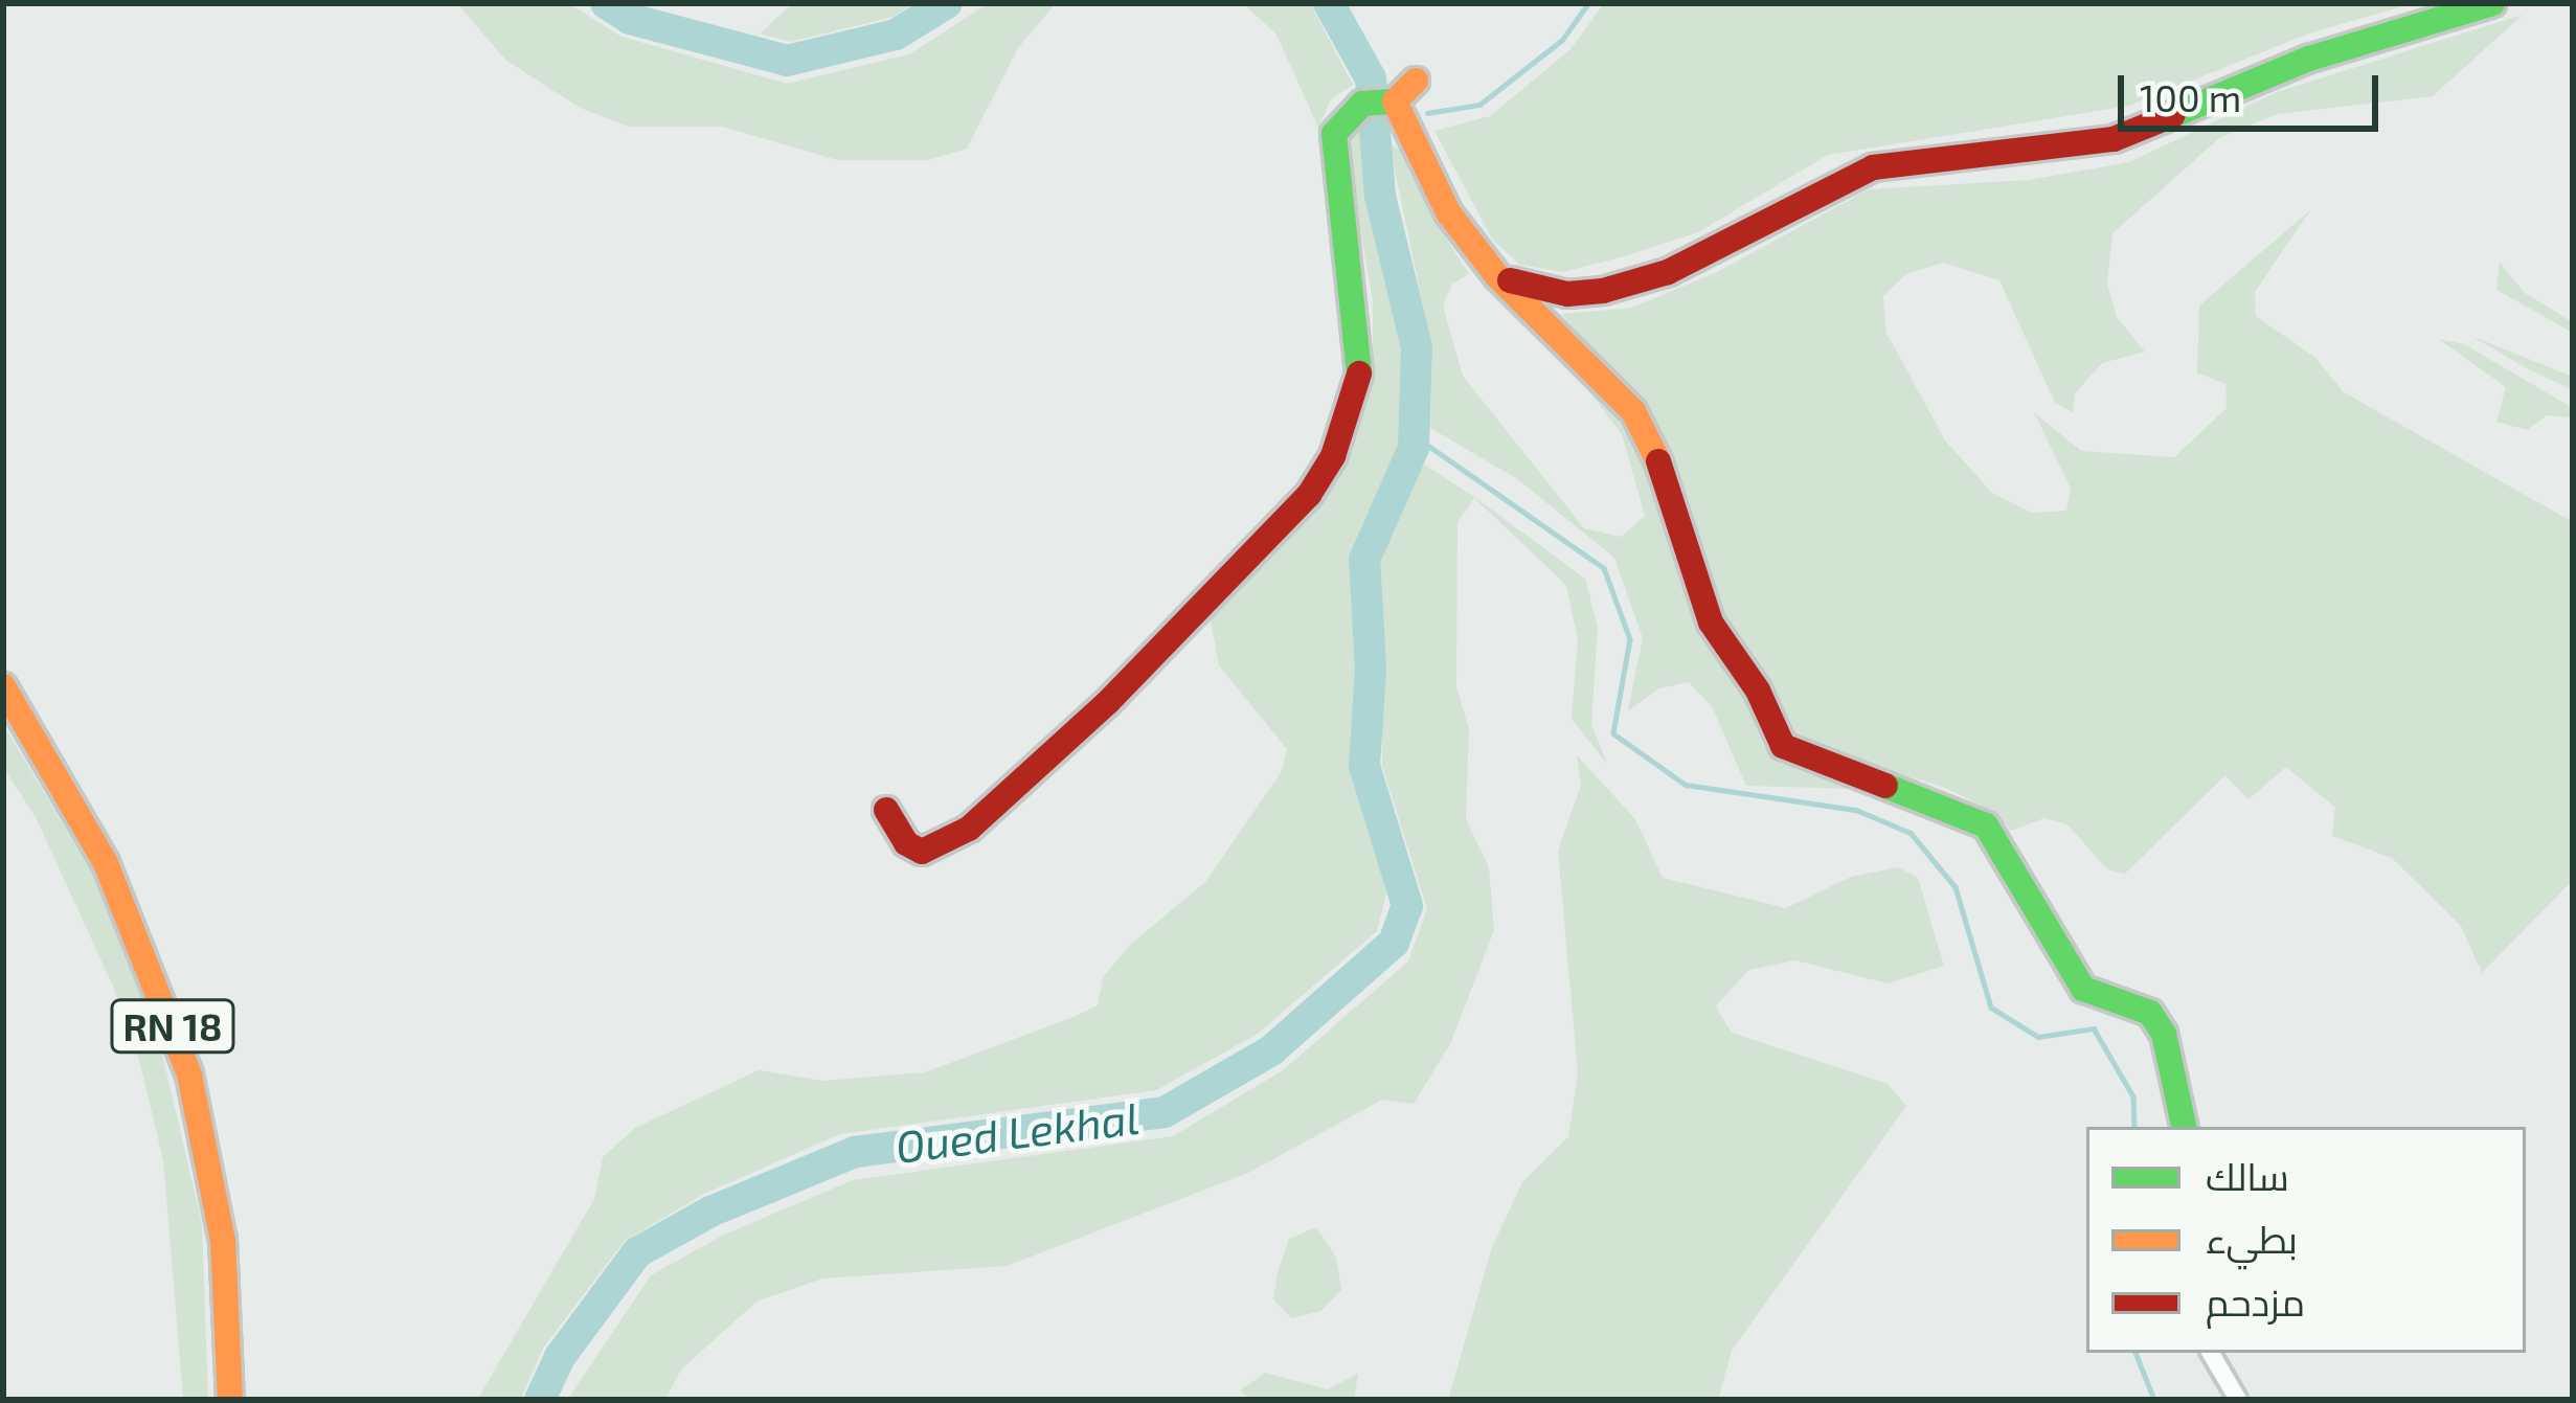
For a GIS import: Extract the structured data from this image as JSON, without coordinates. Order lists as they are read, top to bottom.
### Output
{
  "streets": {
    "street": ["RN 18"]
  },
  "water": ["Oued Lekhal"],
  "legend": ["سالك", "بطيء", "مزدحم"],
  "scale_bar": "100 m"
}
